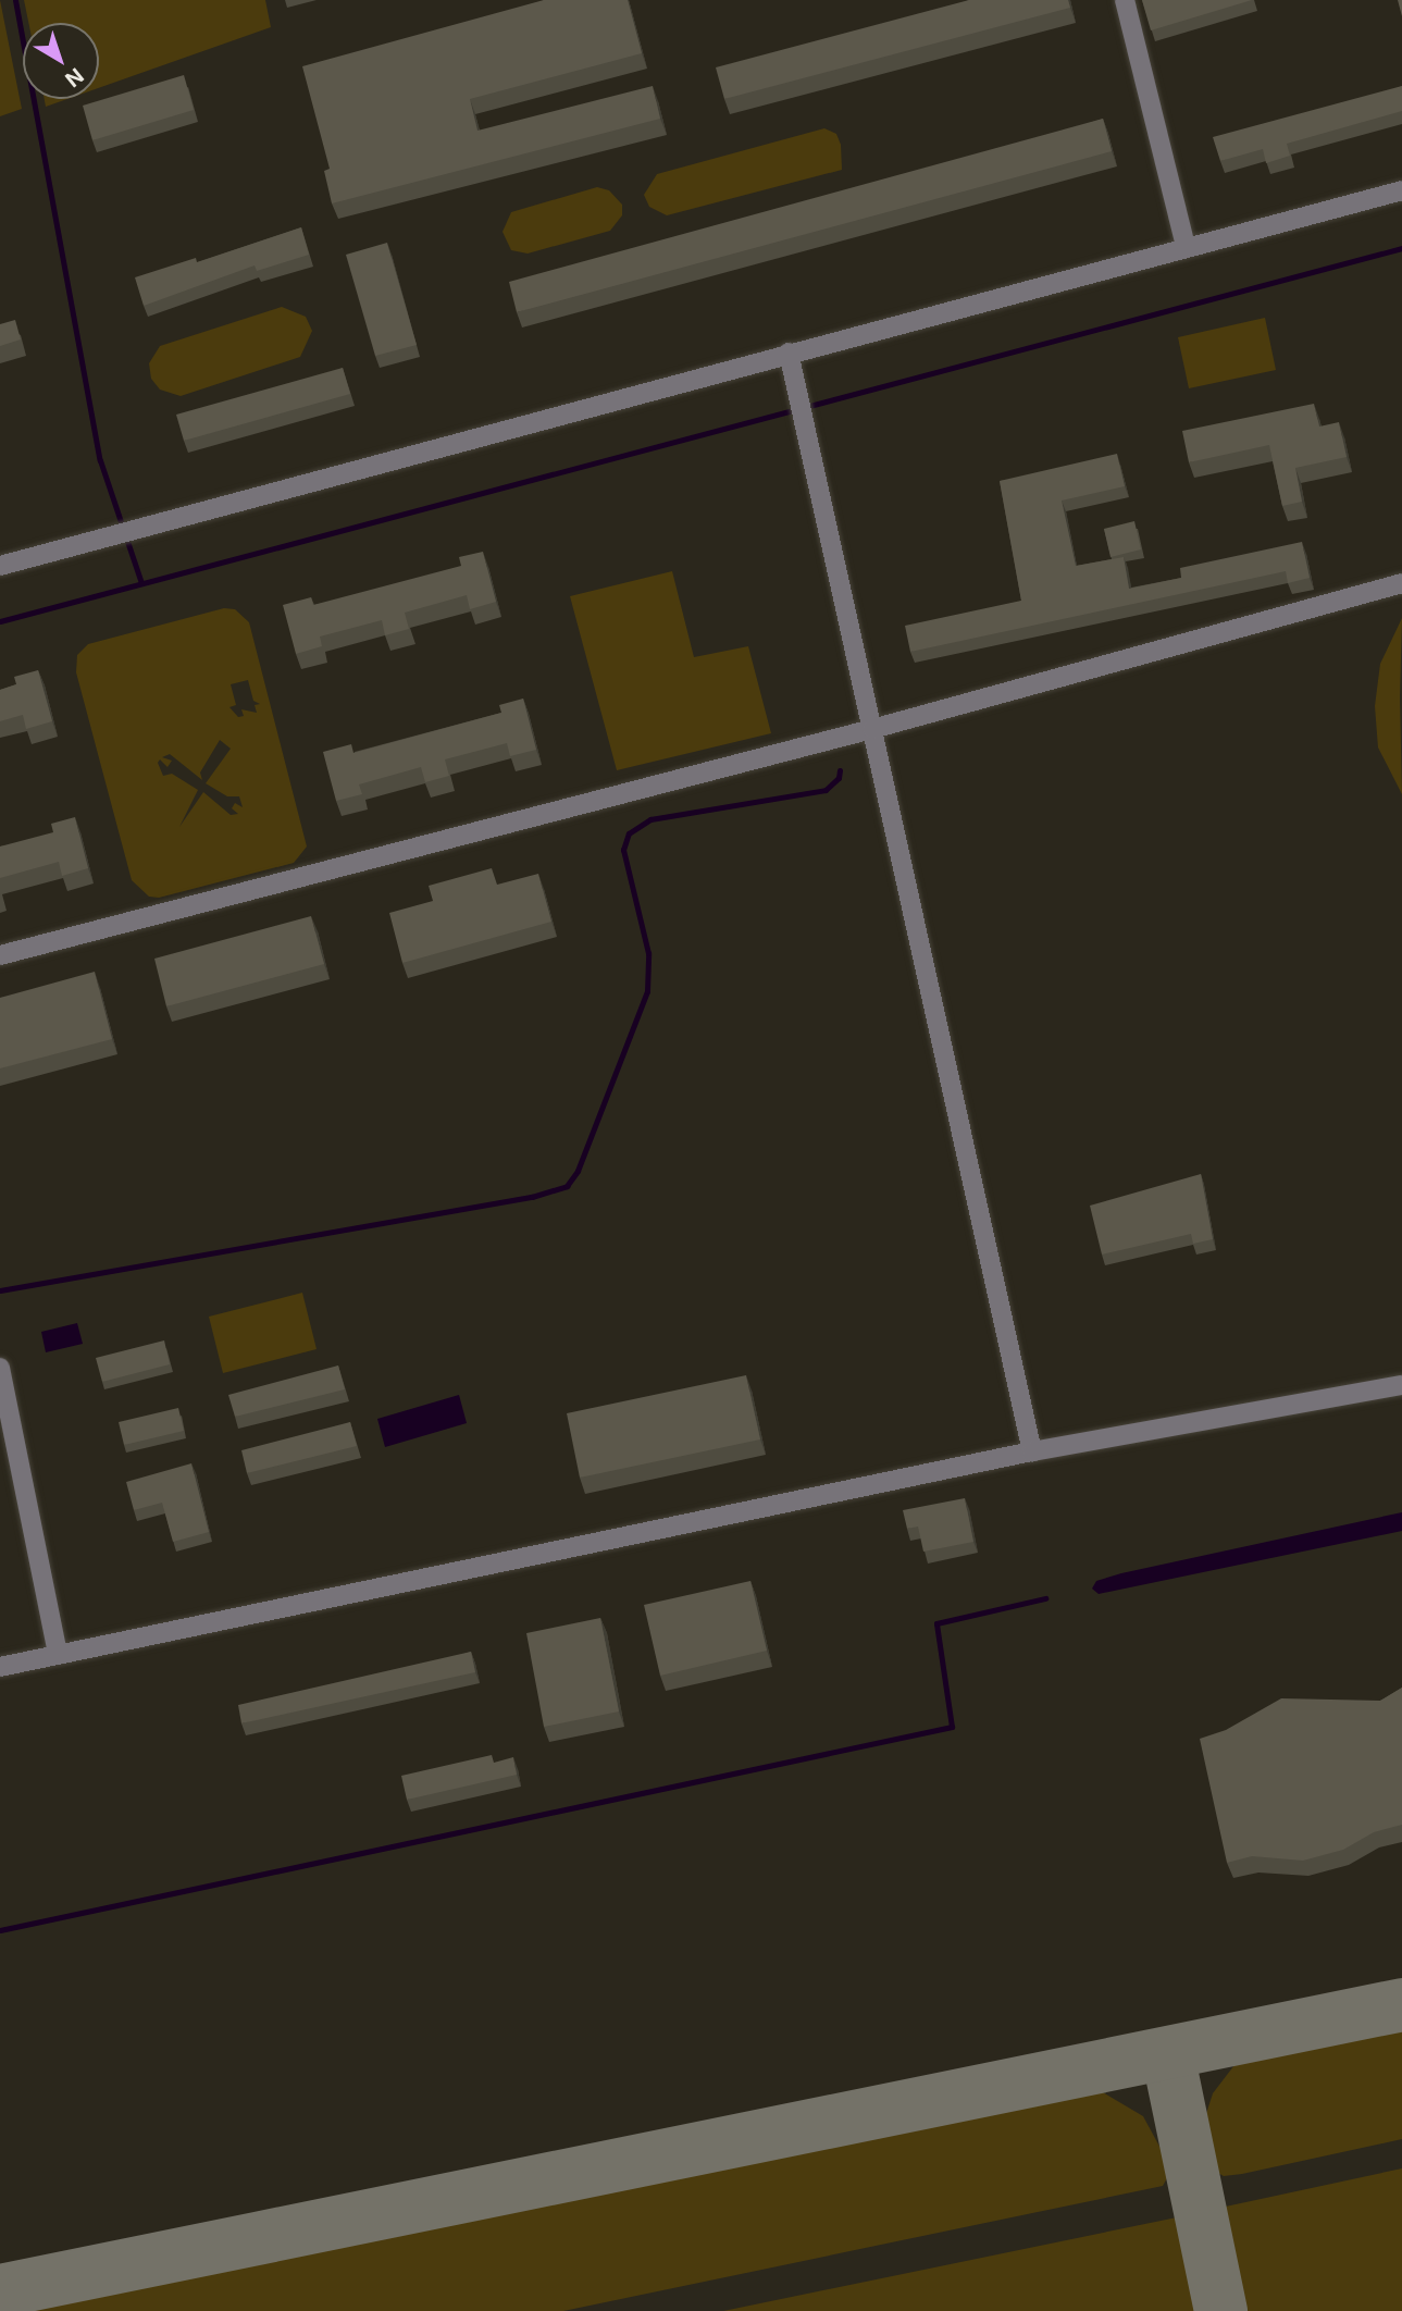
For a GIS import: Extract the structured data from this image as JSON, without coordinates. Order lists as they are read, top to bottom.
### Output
{
  "north": "bottom right"
}
